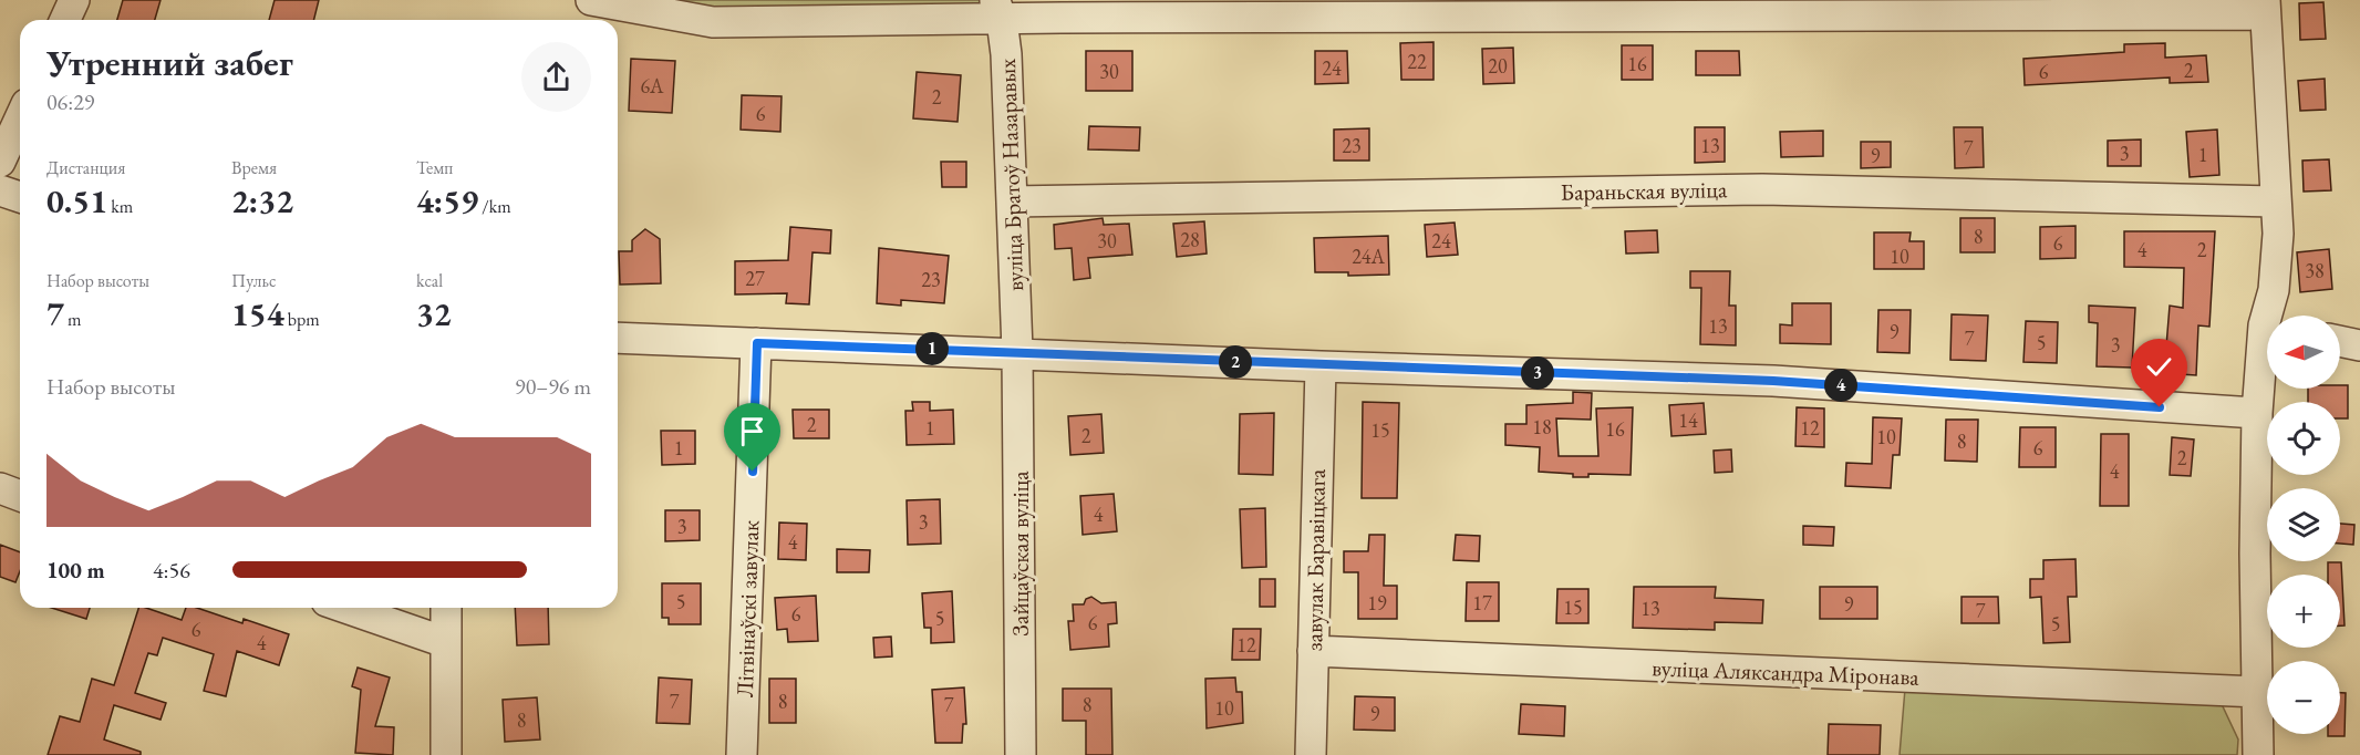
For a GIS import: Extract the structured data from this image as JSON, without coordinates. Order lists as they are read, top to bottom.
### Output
{
  "streets": {
    "street": [
      "вуліца Братоў Назаравых",
      "Бараньская вуліца",
      "Зайцаўская вуліца",
      "завулак Баравіцкага",
      "Літвінаўскі завулак",
      "вуліца Аляксандра Міронава"
    ]
  },
  "crossings": [
    ["вуліца Братоў Назаравых", "Бараньская вуліца"],
    ["вуліца Братоў Назаравых", "Зайцаўская вуліца"],
    ["завулак Баравіцкага", "вуліца Аляксандра Міронава"]
  ],
  "house_numbers": [
    "22",
    "16",
    "20",
    "24",
    "2",
    "30",
    "6",
    "6А",
    "2",
    "6",
    "23",
    "13",
    "7",
    "3",
    "1",
    "9",
    "8",
    "28",
    "30",
    "24",
    "6",
    "4",
    "2",
    "24А",
    "10",
    "38",
    "27",
    "23",
    "13",
    "9",
    "7",
    "5",
    "3",
    "14",
    "2",
    "18",
    "1",
    "12",
    "16",
    "15",
    "2",
    "10",
    "8",
    "1",
    "6",
    "2",
    "4",
    "4",
    "3",
    "3",
    "4",
    "5",
    "19",
    "17",
    "9",
    "15",
    "13",
    "7",
    "6",
    "5",
    "6",
    "5",
    "6",
    "4",
    "12",
    "7",
    "8",
    "7",
    "8",
    "10",
    "9",
    "8"
  ],
  "north": "left",
  "page": {
    "heading": ["Утренний забег", "06:29"],
    "stats": [
      ["Дистанция", "0.51 km"],
      ["Время", "2:32"],
      ["Темп", "4:59 /km"],
      ["Набор высоты", "7 m"],
      ["Пульс", "154 bpm"],
      ["kcal", "32"]
    ],
    "map_buttons": ["+", "−"],
    "pins": [
      "1",
      "2",
      "3",
      "4"
    ],
    "chart": ["Набор высоты", "90–96 m"],
    "list": [
      {
        "name": "100 m",
        "note": "4:56"
      }
    ]
  }
}
